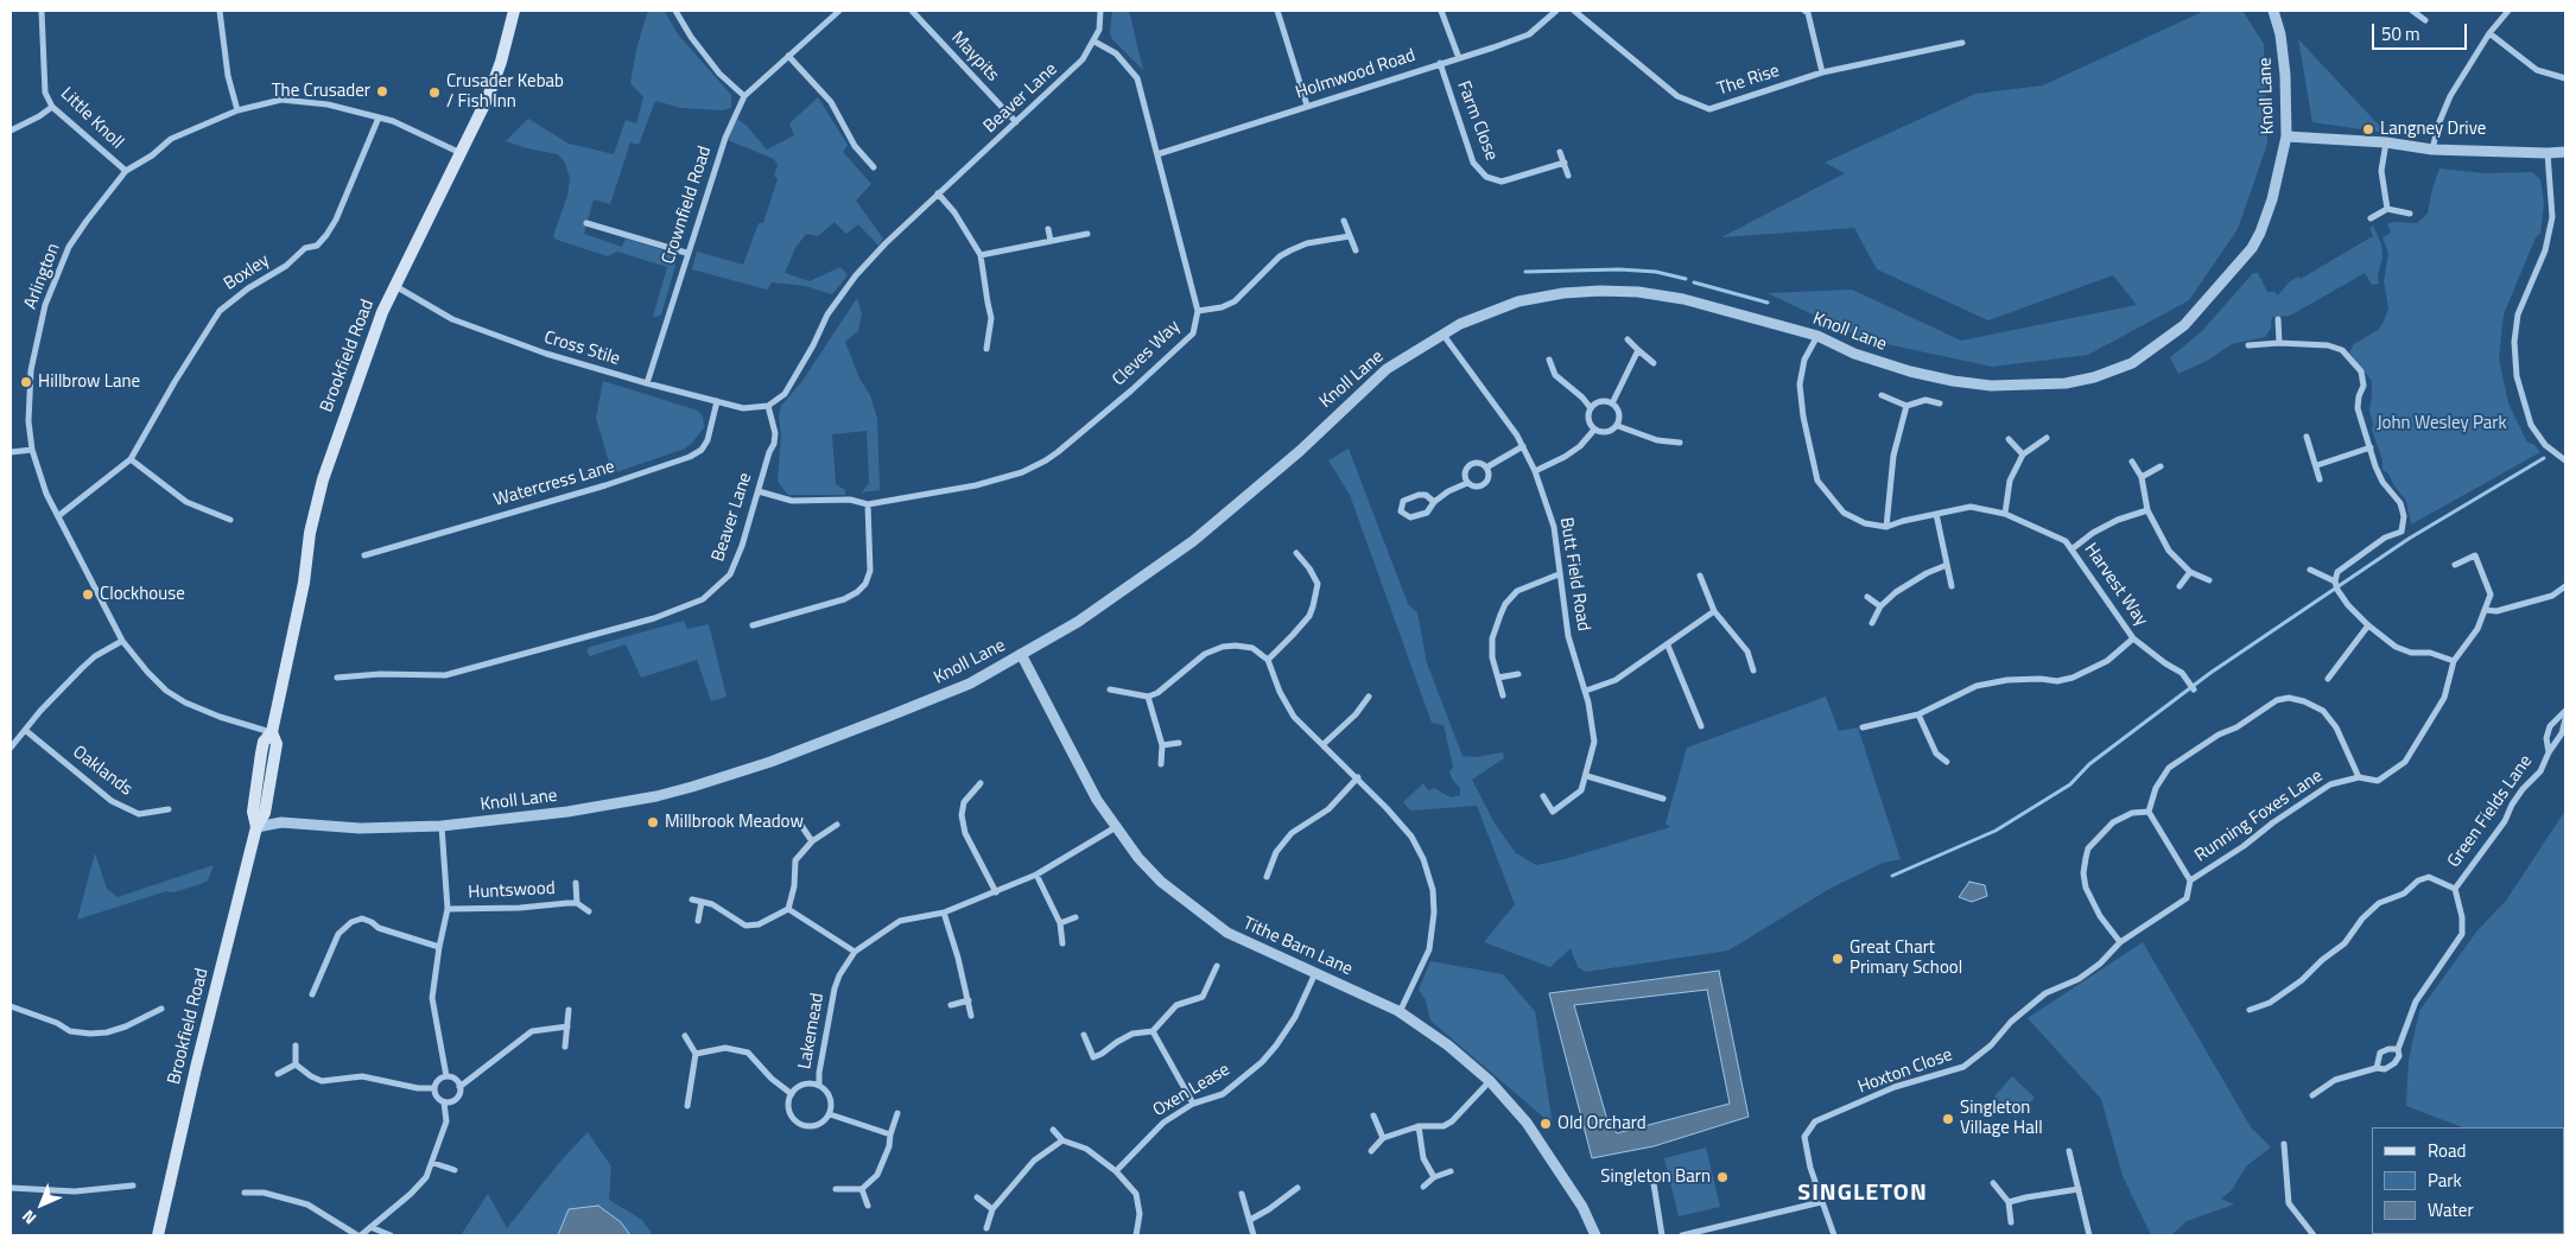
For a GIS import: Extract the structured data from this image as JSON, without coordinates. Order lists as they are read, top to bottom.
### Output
{
  "streets": {
    "main road": ["Brookfield Road"],
    "street": [
      "Maypits",
      "Holmwood Road",
      "The Rise",
      "Knoll Lane",
      "Beaver Lane",
      "Little Knoll",
      "Farm Close",
      "Crownfield Road",
      "Boxley",
      "Arlington",
      "Cross Stile",
      "Cleves Way",
      "Watercress Lane",
      "Butt Field Road",
      "Harvest Way",
      "Oaklands",
      "Green Fields Lane",
      "Running Foxes Lane",
      "Huntswood",
      "Tithe Barn Lane",
      "Lakemead",
      "Hoxton Close",
      "Oxen Lease"
    ]
  },
  "crossings": [
    ["Maypits", "Beaver Lane"],
    ["Holmwood Road", "Farm Close"],
    ["Holmwood Road", "Cleves Way"],
    ["Knoll Lane", "Brookfield Road"],
    ["Knoll Lane", "Butt Field Road"],
    ["Knoll Lane", "Harvest Way"],
    ["Knoll Lane", "Tithe Barn Lane"],
    ["Beaver Lane", "Cross Stile"],
    ["Beaver Lane", "Cleves Way"],
    ["Little Knoll", "Arlington"],
    ["Crownfield Road", "Cross Stile"],
    ["Boxley", "Arlington"],
    ["Arlington", "Brookfield Road"],
    ["Cross Stile", "Brookfield Road"],
    ["Cross Stile", "Watercress Lane"],
    ["Running Foxes Lane", "Hoxton Close"],
    ["Tithe Barn Lane", "Lakemead"],
    ["Tithe Barn Lane", "Oxen Lease"]
  ],
  "districts": ["SINGLETON"],
  "parks": ["John Wesley Park"],
  "places": [
    "The Crusader",
    "Crusader Kebab / Fish Inn",
    "Langney Drive",
    "Hillbrow Lane",
    "Clockhouse",
    "Millbrook Meadow",
    "Great Chart Primary School",
    "Singleton Village Hall",
    "Old Orchard",
    "Singleton Barn"
  ],
  "legend": ["Road", "Park", "Water"],
  "scale_bar": "50 m",
  "north": "bottom left"
}
